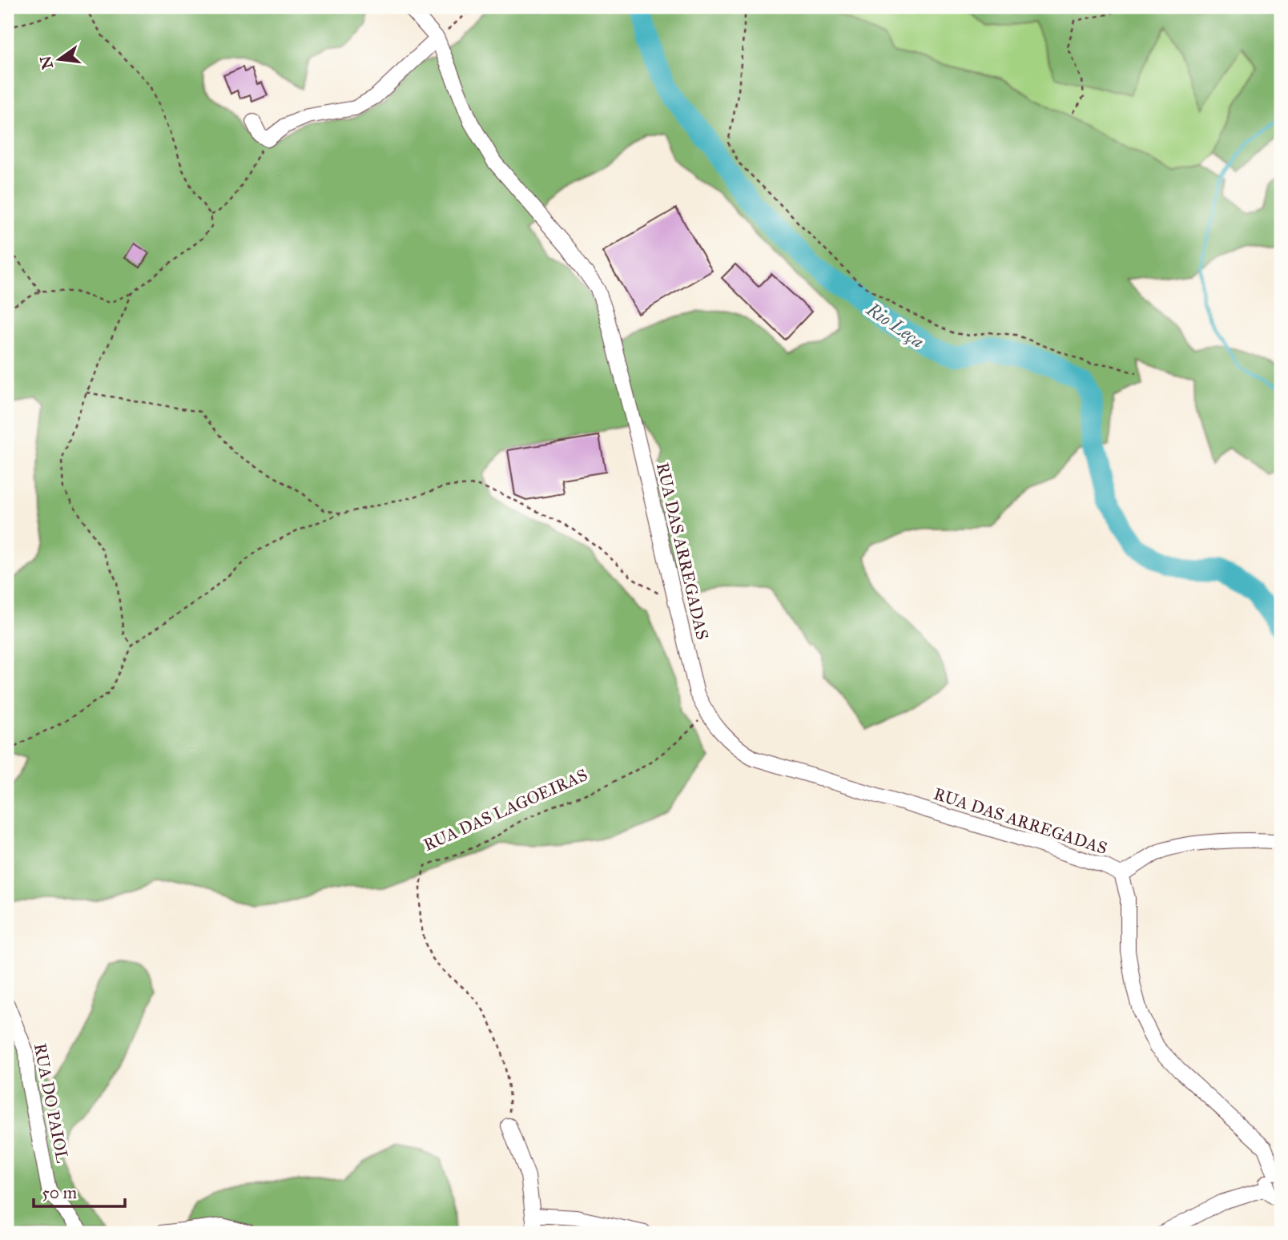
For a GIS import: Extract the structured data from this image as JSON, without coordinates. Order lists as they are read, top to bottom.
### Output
{
  "streets": {
    "street": ["RUA DAS ARREGADAS", "RUA DO PAIOL"],
    "path": ["RUA DAS LAGOEIRAS"]
  },
  "crossings": [
    ["RUA DAS ARREGADAS", "RUA DAS LAGOEIRAS"]
  ],
  "water": ["Rio Leça"],
  "scale_bar": "50 m",
  "north": "left"
}
